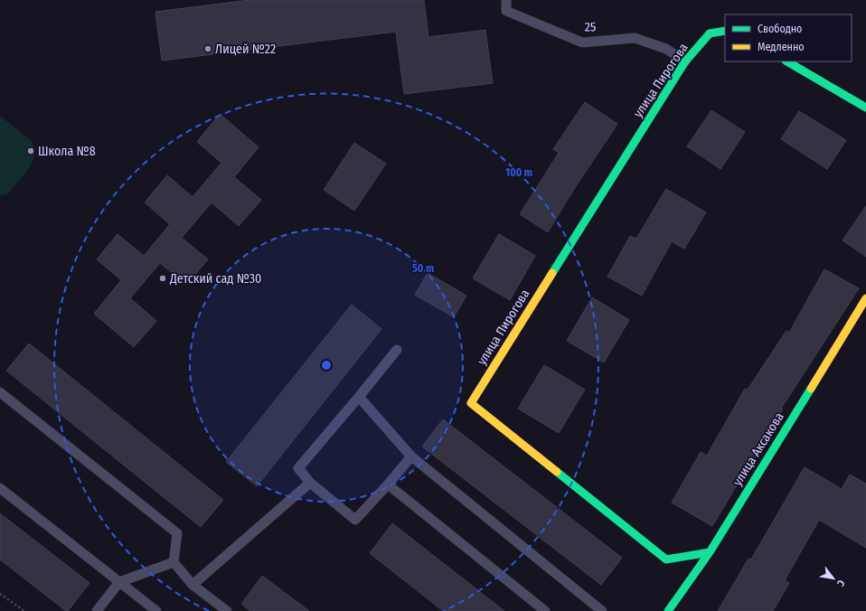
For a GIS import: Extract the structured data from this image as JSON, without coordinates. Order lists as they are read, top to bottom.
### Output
{
  "streets": {
    "street": ["улица Пирогова", "улица Аксакова"],
    "lane": ["25"]
  },
  "crossings": [
    ["25", "улица Пирогова"],
    ["улица Пирогова", "улица Аксакова"]
  ],
  "places": ["Лицей №22", "Школа №8", "Детский сад №30"],
  "legend": ["Свободно", "Медленно"],
  "north": "bottom right",
  "rings": ["100 m", "50 m"]
}
